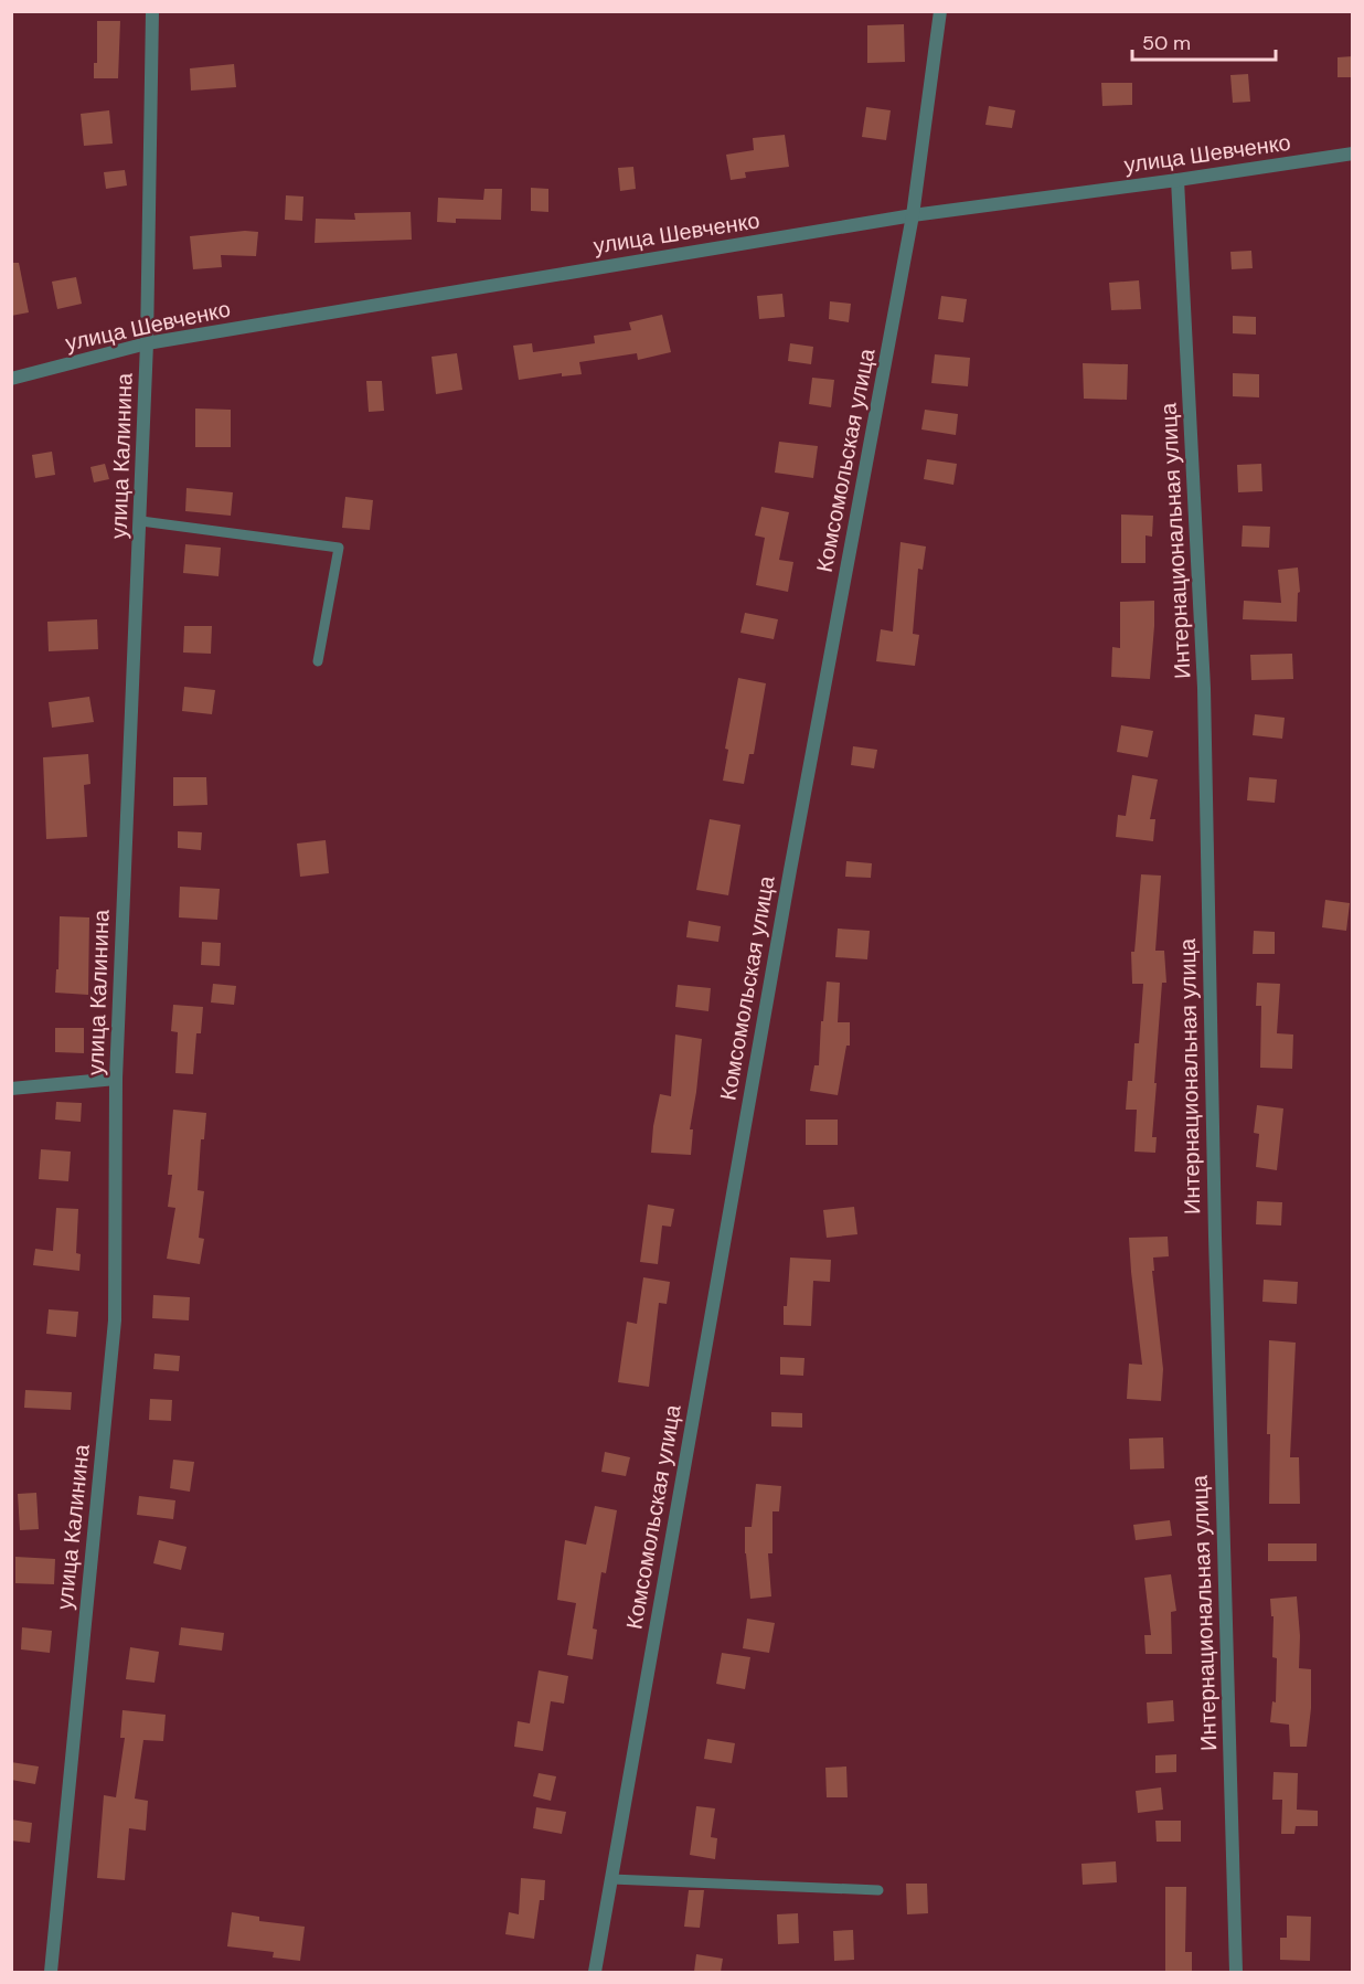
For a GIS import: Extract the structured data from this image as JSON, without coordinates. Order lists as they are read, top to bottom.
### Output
{
  "streets": {
    "street": [
      "улица Шевченко",
      "улица Калинина",
      "Комсомольская улица",
      "Интернациональная улица"
    ]
  },
  "crossings": [
    ["улица Шевченко", "улица Калинина"],
    ["улица Шевченко", "Комсомольская улица"],
    ["улица Шевченко", "Интернациональная улица"]
  ],
  "scale_bar": "50 m"
}
